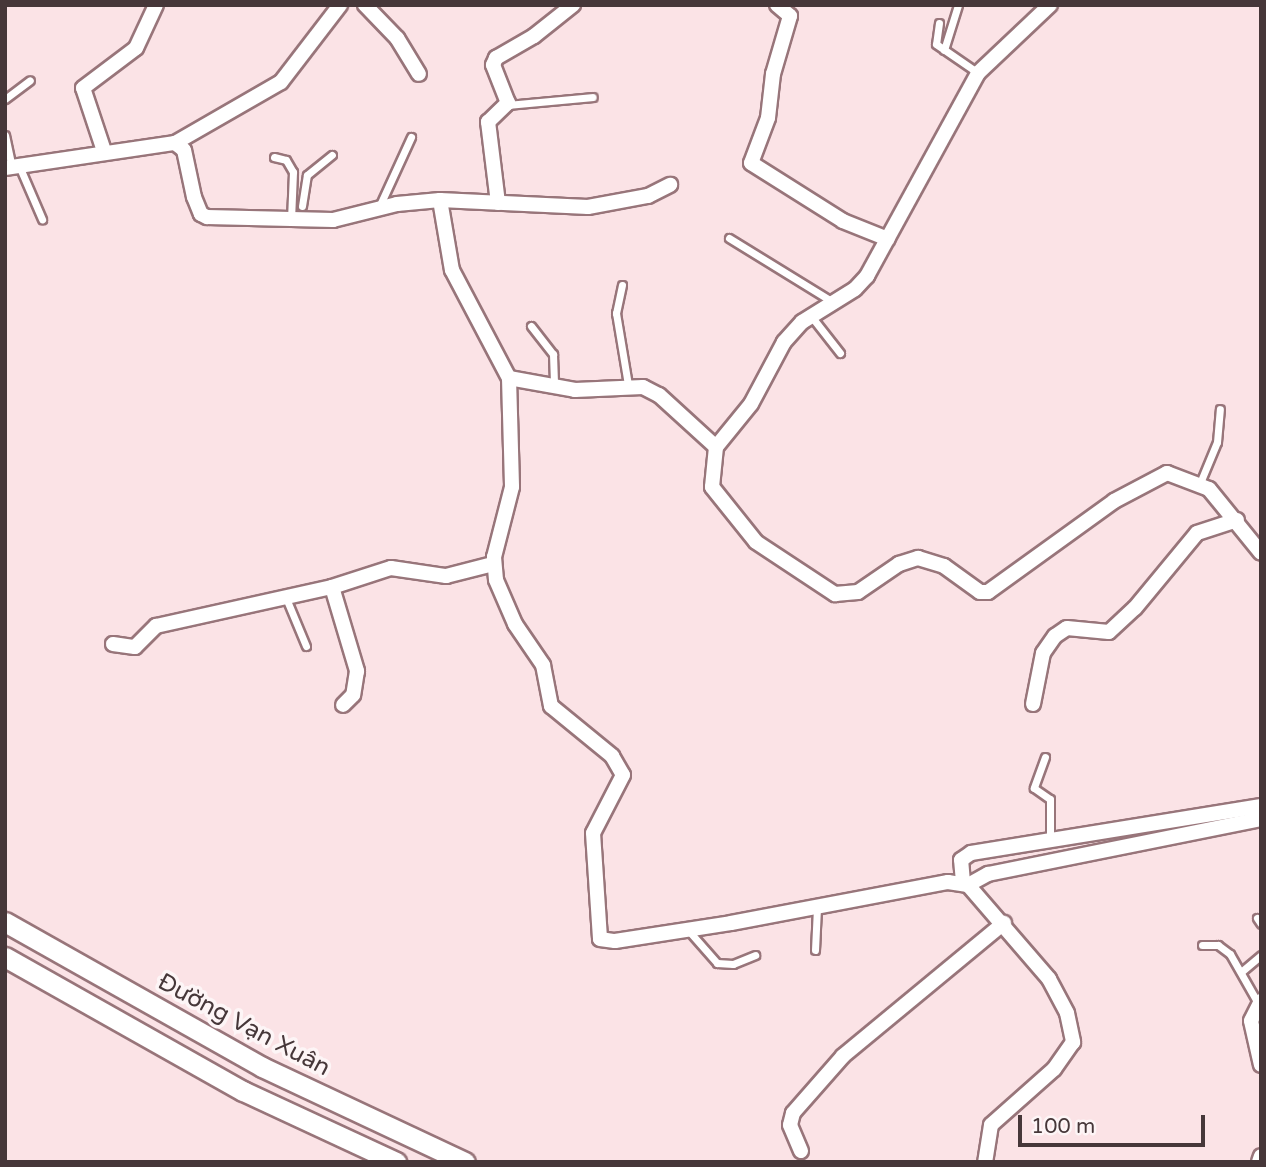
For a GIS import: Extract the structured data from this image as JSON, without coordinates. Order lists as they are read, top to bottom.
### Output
{
  "streets": {
    "main road": ["Đường Vạn Xuân"]
  },
  "scale_bar": "100 m"
}
